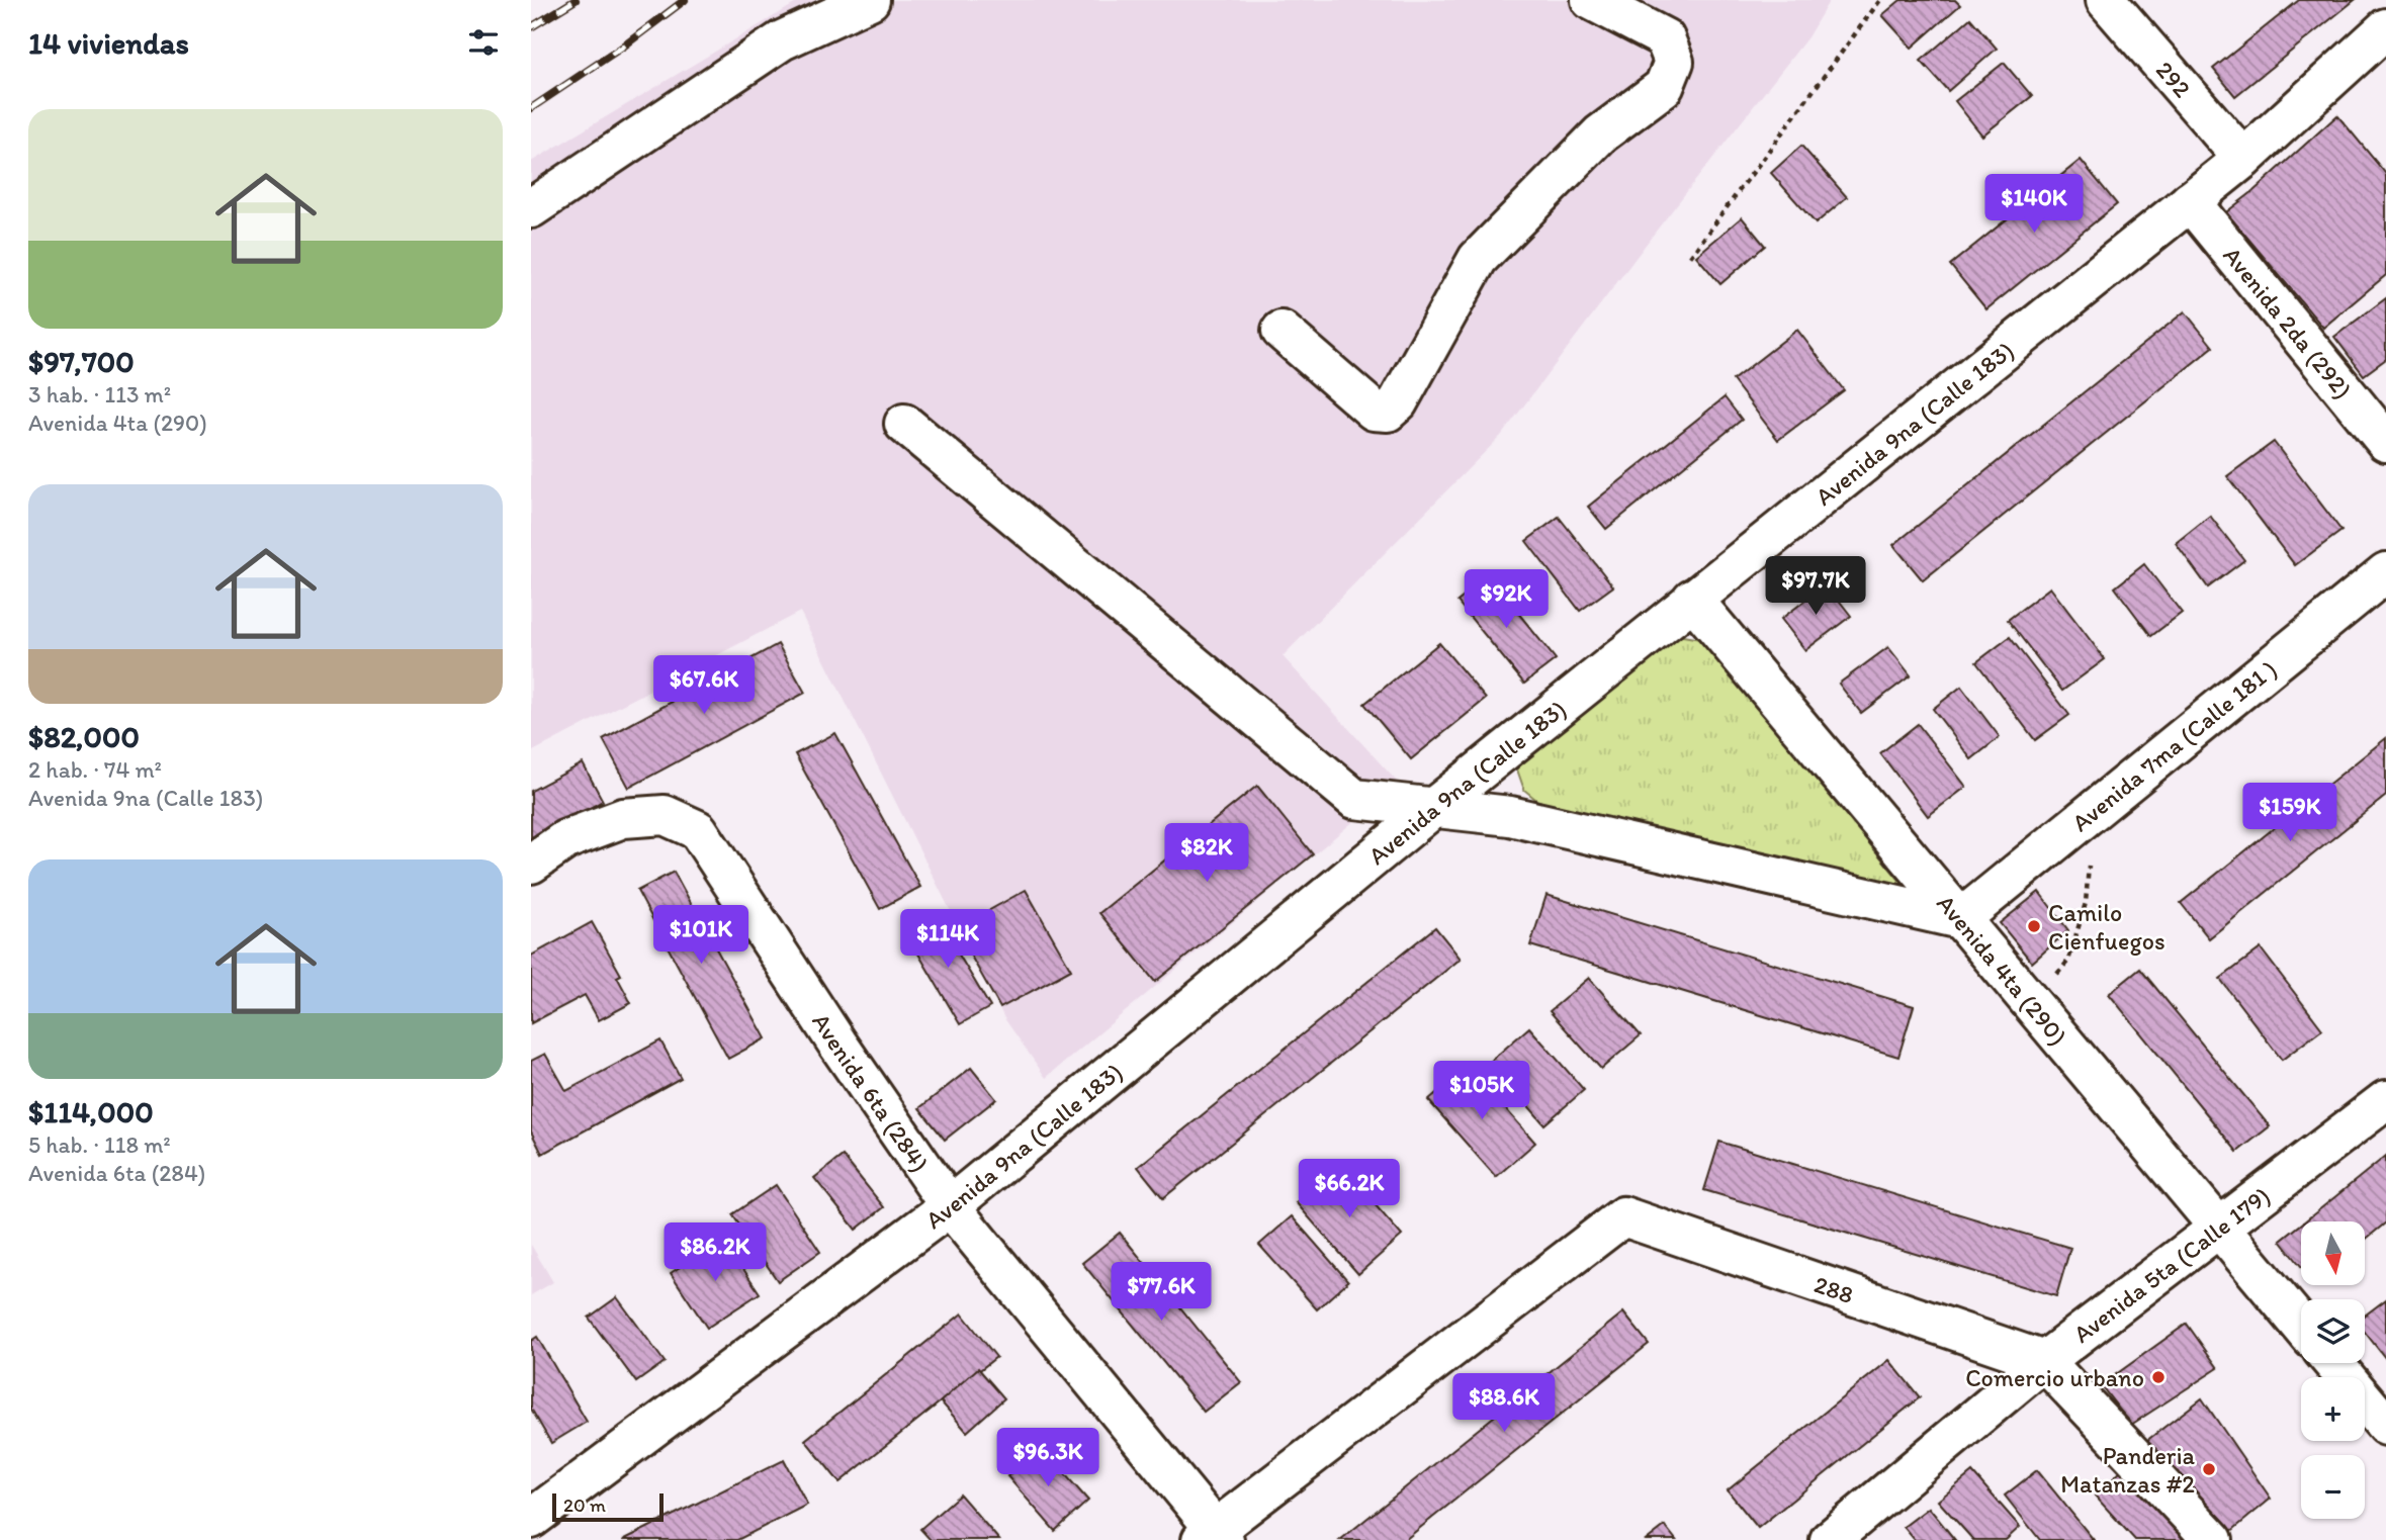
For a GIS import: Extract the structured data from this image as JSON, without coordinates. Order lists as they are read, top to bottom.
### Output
{
  "streets": {
    "street": [
      "292",
      "Avenida 2da (292)",
      "Avenida 9na (Calle 183)",
      "Avenida 7ma (Calle 181 )",
      "Avenida 4ta (290)",
      "Avenida 6ta (284)",
      "Avenida 5ta (Calle 179)",
      "288"
    ]
  },
  "crossings": [
    ["292", "Avenida 9na (Calle 183)"],
    ["Avenida 2da (292)", "Avenida 9na (Calle 183)"],
    ["Avenida 9na (Calle 183)", "Avenida 4ta (290)"],
    ["Avenida 9na (Calle 183)", "Avenida 6ta (284)"],
    ["Avenida 7ma (Calle 181 )", "Avenida 4ta (290)"],
    ["Avenida 4ta (290)", "Avenida 5ta (Calle 179)"],
    ["Avenida 6ta (284)", "288"],
    ["Avenida 5ta (Calle 179)", "288"]
  ],
  "places": ["Camilo Cienfuegos", "Comercio urbano", "Panderia Matanzas #2"],
  "scale_bar": "20 m",
  "north": "bottom",
  "page": {
    "heading": "14 viviendas",
    "list": [
      {
        "name": "$97,700",
        "note": "3 hab. · 113 m² · Avenida 4ta (290)"
      },
      {
        "name": "$82,000",
        "note": "2 hab. · 74 m² · Avenida 9na (Calle 183)"
      },
      {
        "name": "$114,000",
        "note": "5 hab. · 118 m² · Avenida 6ta (284)"
      }
    ],
    "price": [
      "$140K",
      "$97.7K",
      "$92K",
      "$67.6K",
      "$159K",
      "$82K",
      "$101K",
      "$114K",
      "$105K",
      "$66.2K",
      "$86.2K",
      "$77.6K",
      "$88.6K",
      "$96.3K"
    ],
    "map_buttons": ["+", "−"],
    "scale": "20 m"
  }
}
